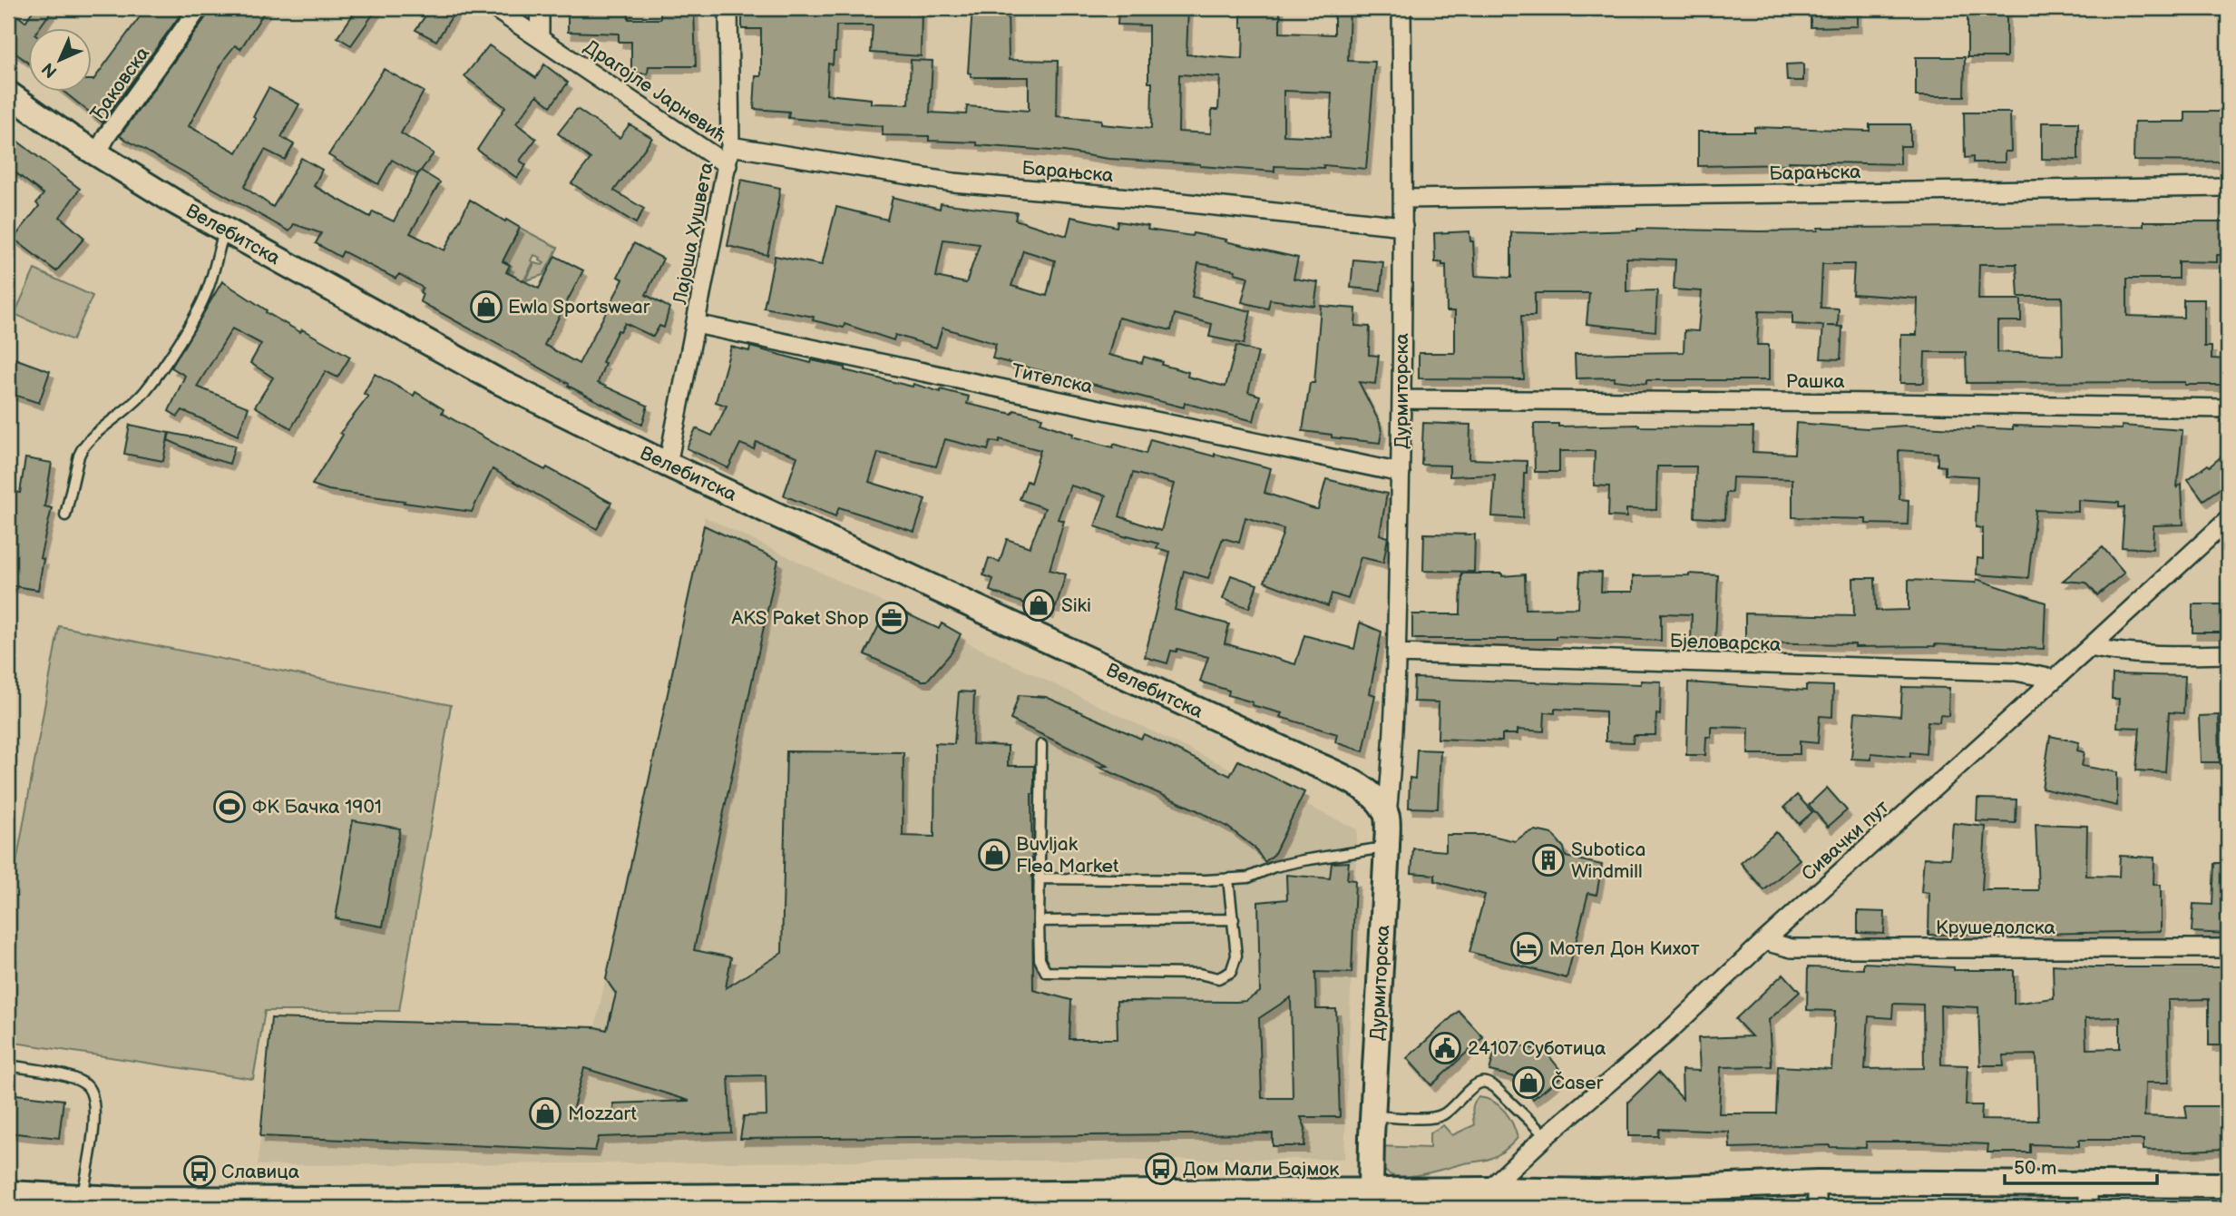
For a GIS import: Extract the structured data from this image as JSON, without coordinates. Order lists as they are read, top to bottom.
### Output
{
  "streets": {
    "main road": ["Велебитска", "Дурмиторска"],
    "street": [
      "Ђаковска",
      "Драгојле Јарневић",
      "Барањска",
      "Лајоша Хушвета",
      "Тителска",
      "Рашка",
      "Бјеловарска",
      "Сивачки пут",
      "Крушедолска"
    ]
  },
  "crossings": [
    ["Ђаковска", "Велебитска"],
    ["Драгојле Јарневић", "Лајоша Хушвета"],
    ["Барањска", "Лајоша Хушвета"],
    ["Барањска", "Дурмиторска"],
    ["Лајоша Хушвета", "Велебитска"],
    ["Лајоша Хушвета", "Тителска"],
    ["Велебитска", "Дурмиторска"],
    ["Тителска", "Дурмиторска"],
    ["Рашка", "Дурмиторска"],
    ["Дурмиторска", "Бјеловарска"],
    ["Бјеловарска", "Сивачки пут"],
    ["Сивачки пут", "Крушедолска"]
  ],
  "places": {
    "shop": [
      "Ewla Sportswear",
      "Siki",
      "Buvljak Flea Market",
      "Časer",
      "Mozzart"
    ],
    "office": ["AKS Paket Shop"],
    "sports": ["ФК Бачка 1901"],
    "building": ["Subotica Windmill"],
    "hotel": ["Мотел Дон Кихот"],
    "public building": ["24107 Суботица"],
    "bus stop": ["Дом Мали Бајмок", "Славица"]
  },
  "scale_bar": "50 m",
  "north": "bottom left"
}
